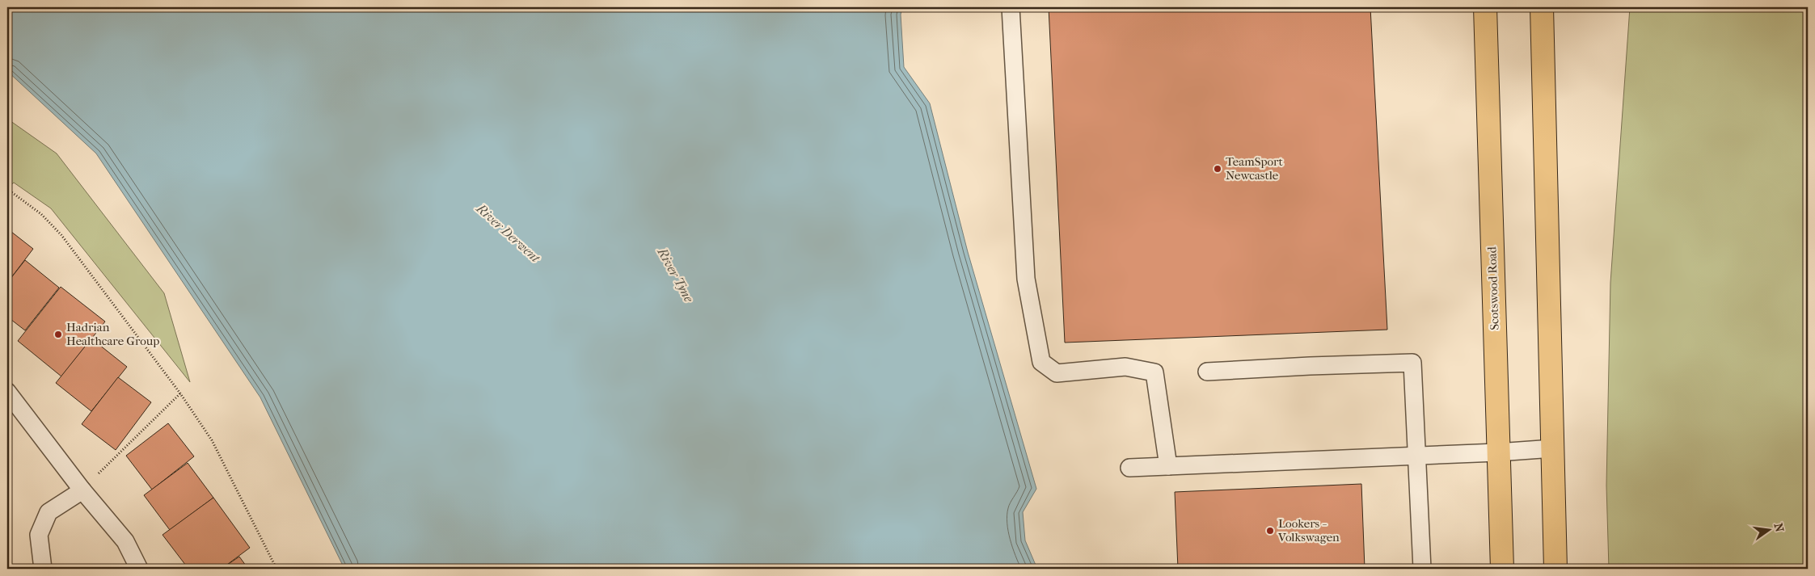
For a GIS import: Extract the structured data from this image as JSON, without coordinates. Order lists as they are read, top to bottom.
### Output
{
  "streets": {
    "main road": ["Scotswood Road"]
  },
  "water": ["River Derwent", "River Tyne"],
  "places": ["TeamSport Newcastle", "Hadrian Healthcare Group", "Lookers - Volkswagen"],
  "north": "right"
}
